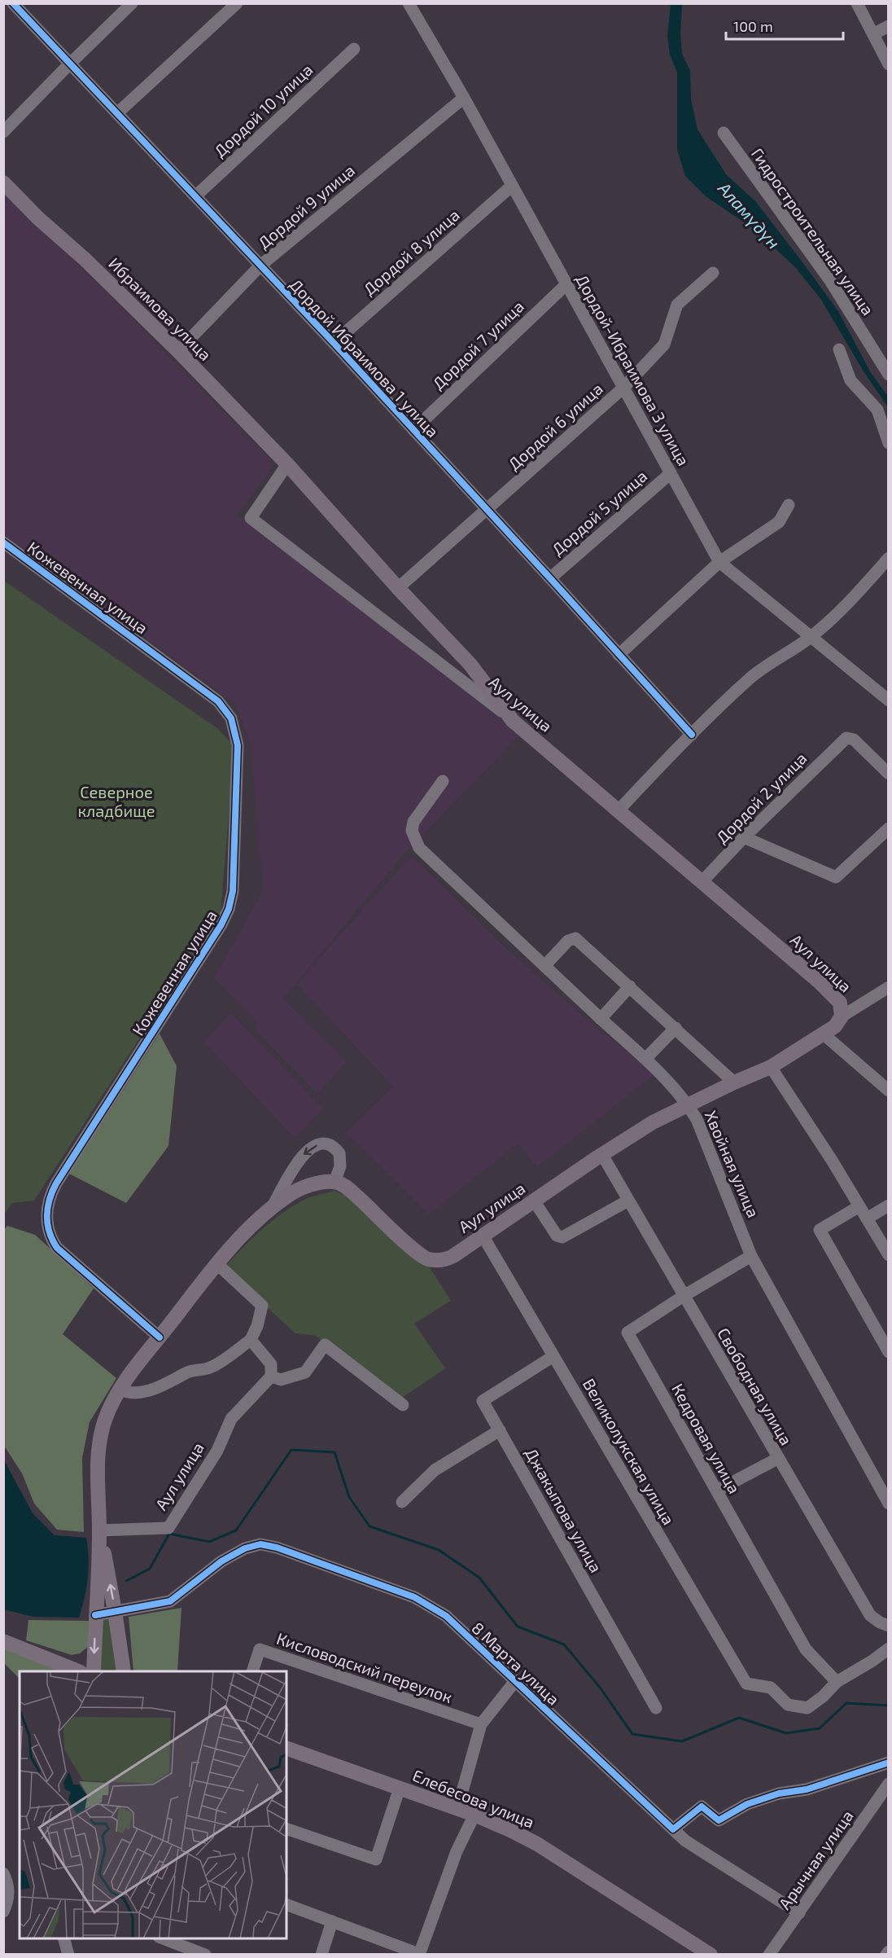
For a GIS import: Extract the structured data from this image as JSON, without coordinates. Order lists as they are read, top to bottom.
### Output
{
  "streets": {
    "main road": ["Ибраимова улица", "Аул улица", "Елебесова улица"],
    "street": [
      "Дордой 10 улица",
      "Дордой 9 улица",
      "Гидростроительная улица",
      "Дордой 8 улица",
      "Дордой 7 улица",
      "Дордой Ибраимова 1 улица",
      "Дордой-Ибраимова 3 улица",
      "Дордой 6 улица",
      "Дордой 5 улица",
      "Кожевенная улица",
      "Дордой 2 улица",
      "Хвойная улица",
      "Свободная улица",
      "Кедровая улица",
      "Великолукская улица",
      "Джакыпова улица",
      "8 Марта улица",
      "Кисловодский переулок",
      "Арычная улица"
    ]
  },
  "crossings": [
    ["Дордой 10 улица", "Дордой Ибраимова 1 улица"],
    ["Дордой 9 улица", "Ибраимова улица"],
    ["Дордой 9 улица", "Дордой Ибраимова 1 улица"],
    ["Дордой 9 улица", "Дордой-Ибраимова 3 улица"],
    ["Дордой 8 улица", "Дордой Ибраимова 1 улица"],
    ["Дордой 8 улица", "Дордой-Ибраимова 3 улица"],
    ["Ибраимова улица", "Дордой 6 улица"],
    ["Ибраимова улица", "Аул улица"],
    ["Дордой 7 улица", "Дордой Ибраимова 1 улица"],
    ["Дордой 7 улица", "Дордой-Ибраимова 3 улица"],
    ["Дордой Ибраимова 1 улица", "Дордой 6 улица"],
    ["Дордой Ибраимова 1 улица", "Дордой 5 улица"],
    ["Дордой-Ибраимова 3 улица", "Дордой 6 улица"],
    ["Дордой-Ибраимова 3 улица", "Дордой 5 улица"],
    ["Аул улица", "Дордой 2 улица"],
    ["Аул улица", "Хвойная улица"],
    ["Аул улица", "Свободная улица"],
    ["Аул улица", "Великолукская улица"],
    ["Хвойная улица", "Кедровая улица"],
    ["Свободная улица", "Кедровая улица"],
    ["Кедровая улица", "Великолукская улица"],
    ["Великолукская улица", "Джакыпова улица"],
    ["8 Марта улица", "Арычная улица"]
  ],
  "water": ["Аламүдүн"],
  "parks": ["Северное кладбище"],
  "scale_bar": "100 m"
}
